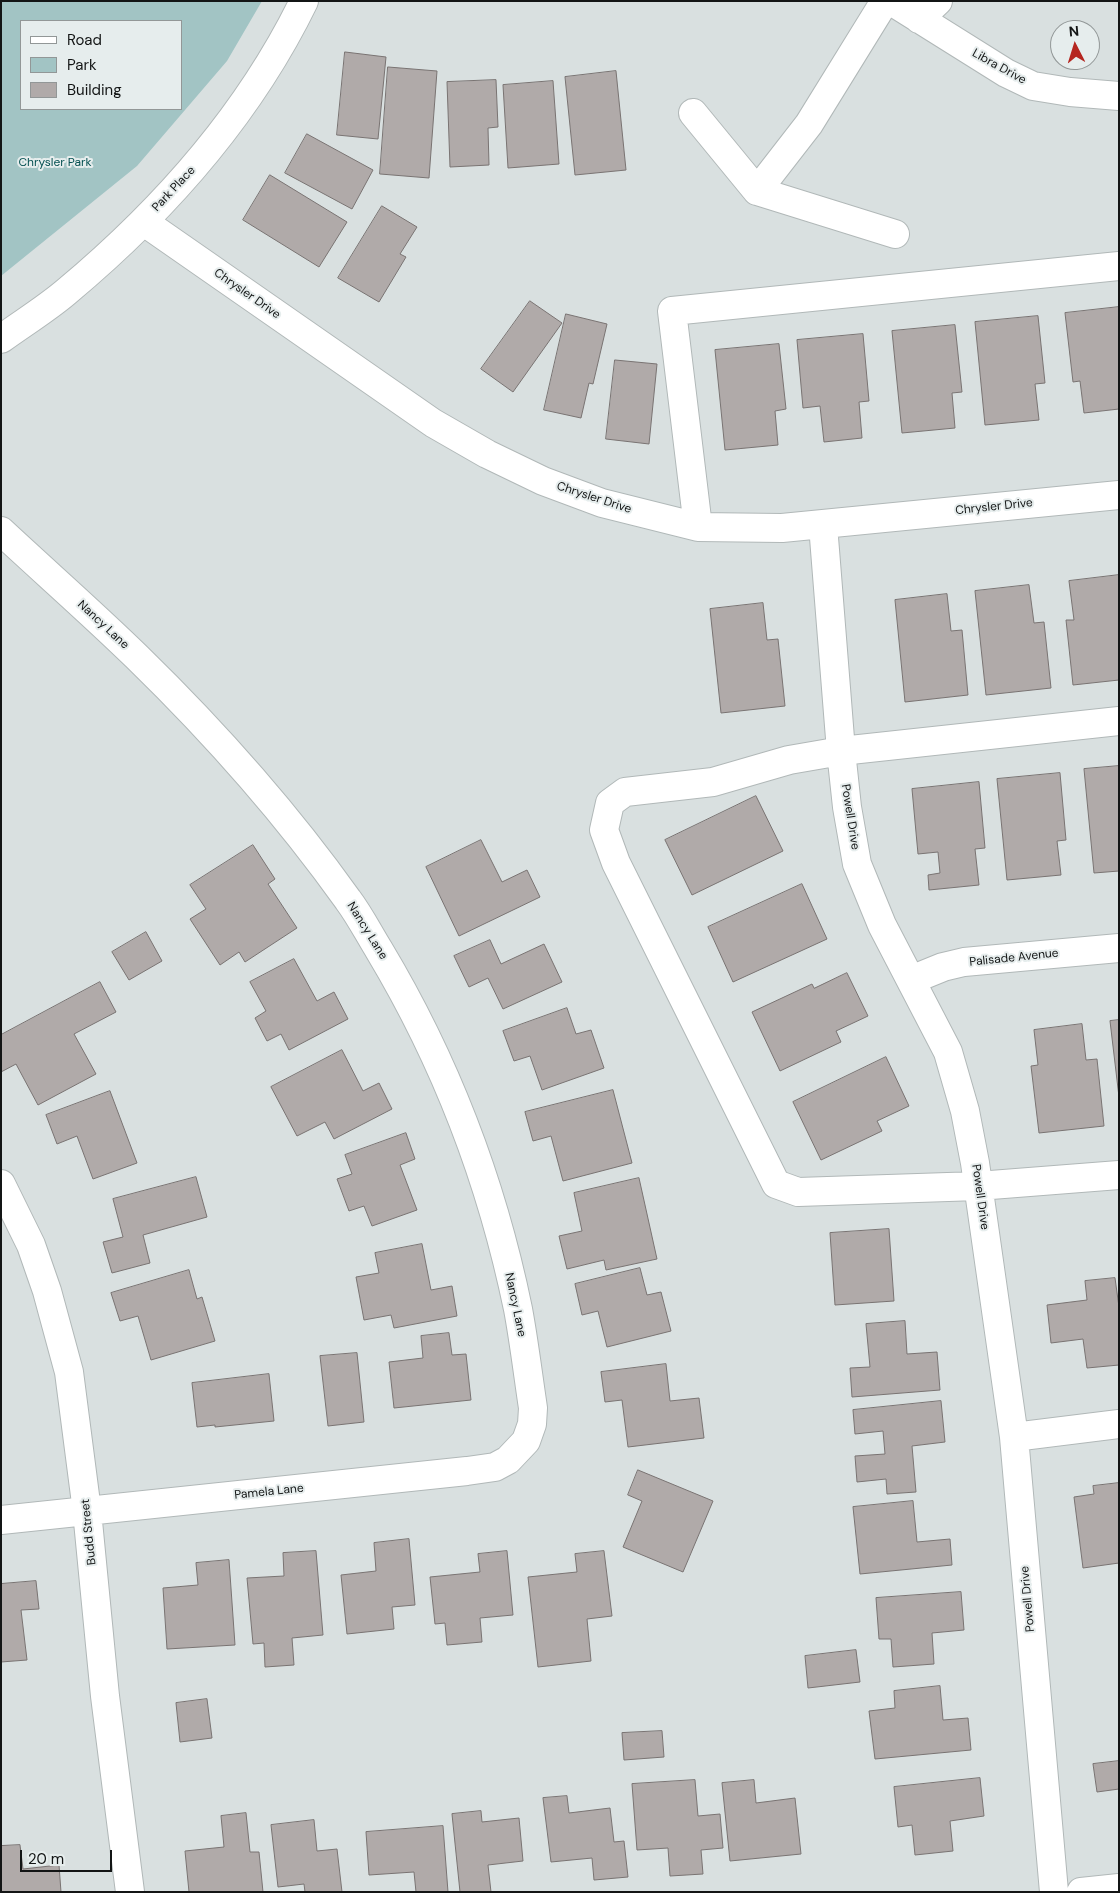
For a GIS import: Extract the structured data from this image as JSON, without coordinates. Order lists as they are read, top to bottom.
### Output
{
  "streets": {
    "street": [
      "Libra Drive",
      "Park Place",
      "Chrysler Drive",
      "Nancy Lane",
      "Powell Drive",
      "Palisade Avenue",
      "Pamela Lane",
      "Budd Street"
    ]
  },
  "crossings": [
    ["Park Place", "Chrysler Drive"],
    ["Chrysler Drive", "Powell Drive"],
    ["Nancy Lane", "Pamela Lane"],
    ["Powell Drive", "Palisade Avenue"],
    ["Pamela Lane", "Budd Street"]
  ],
  "parks": ["Chrysler Park"],
  "legend": ["Road", "Park", "Building"],
  "scale_bar": "20 m",
  "north": "top"
}
